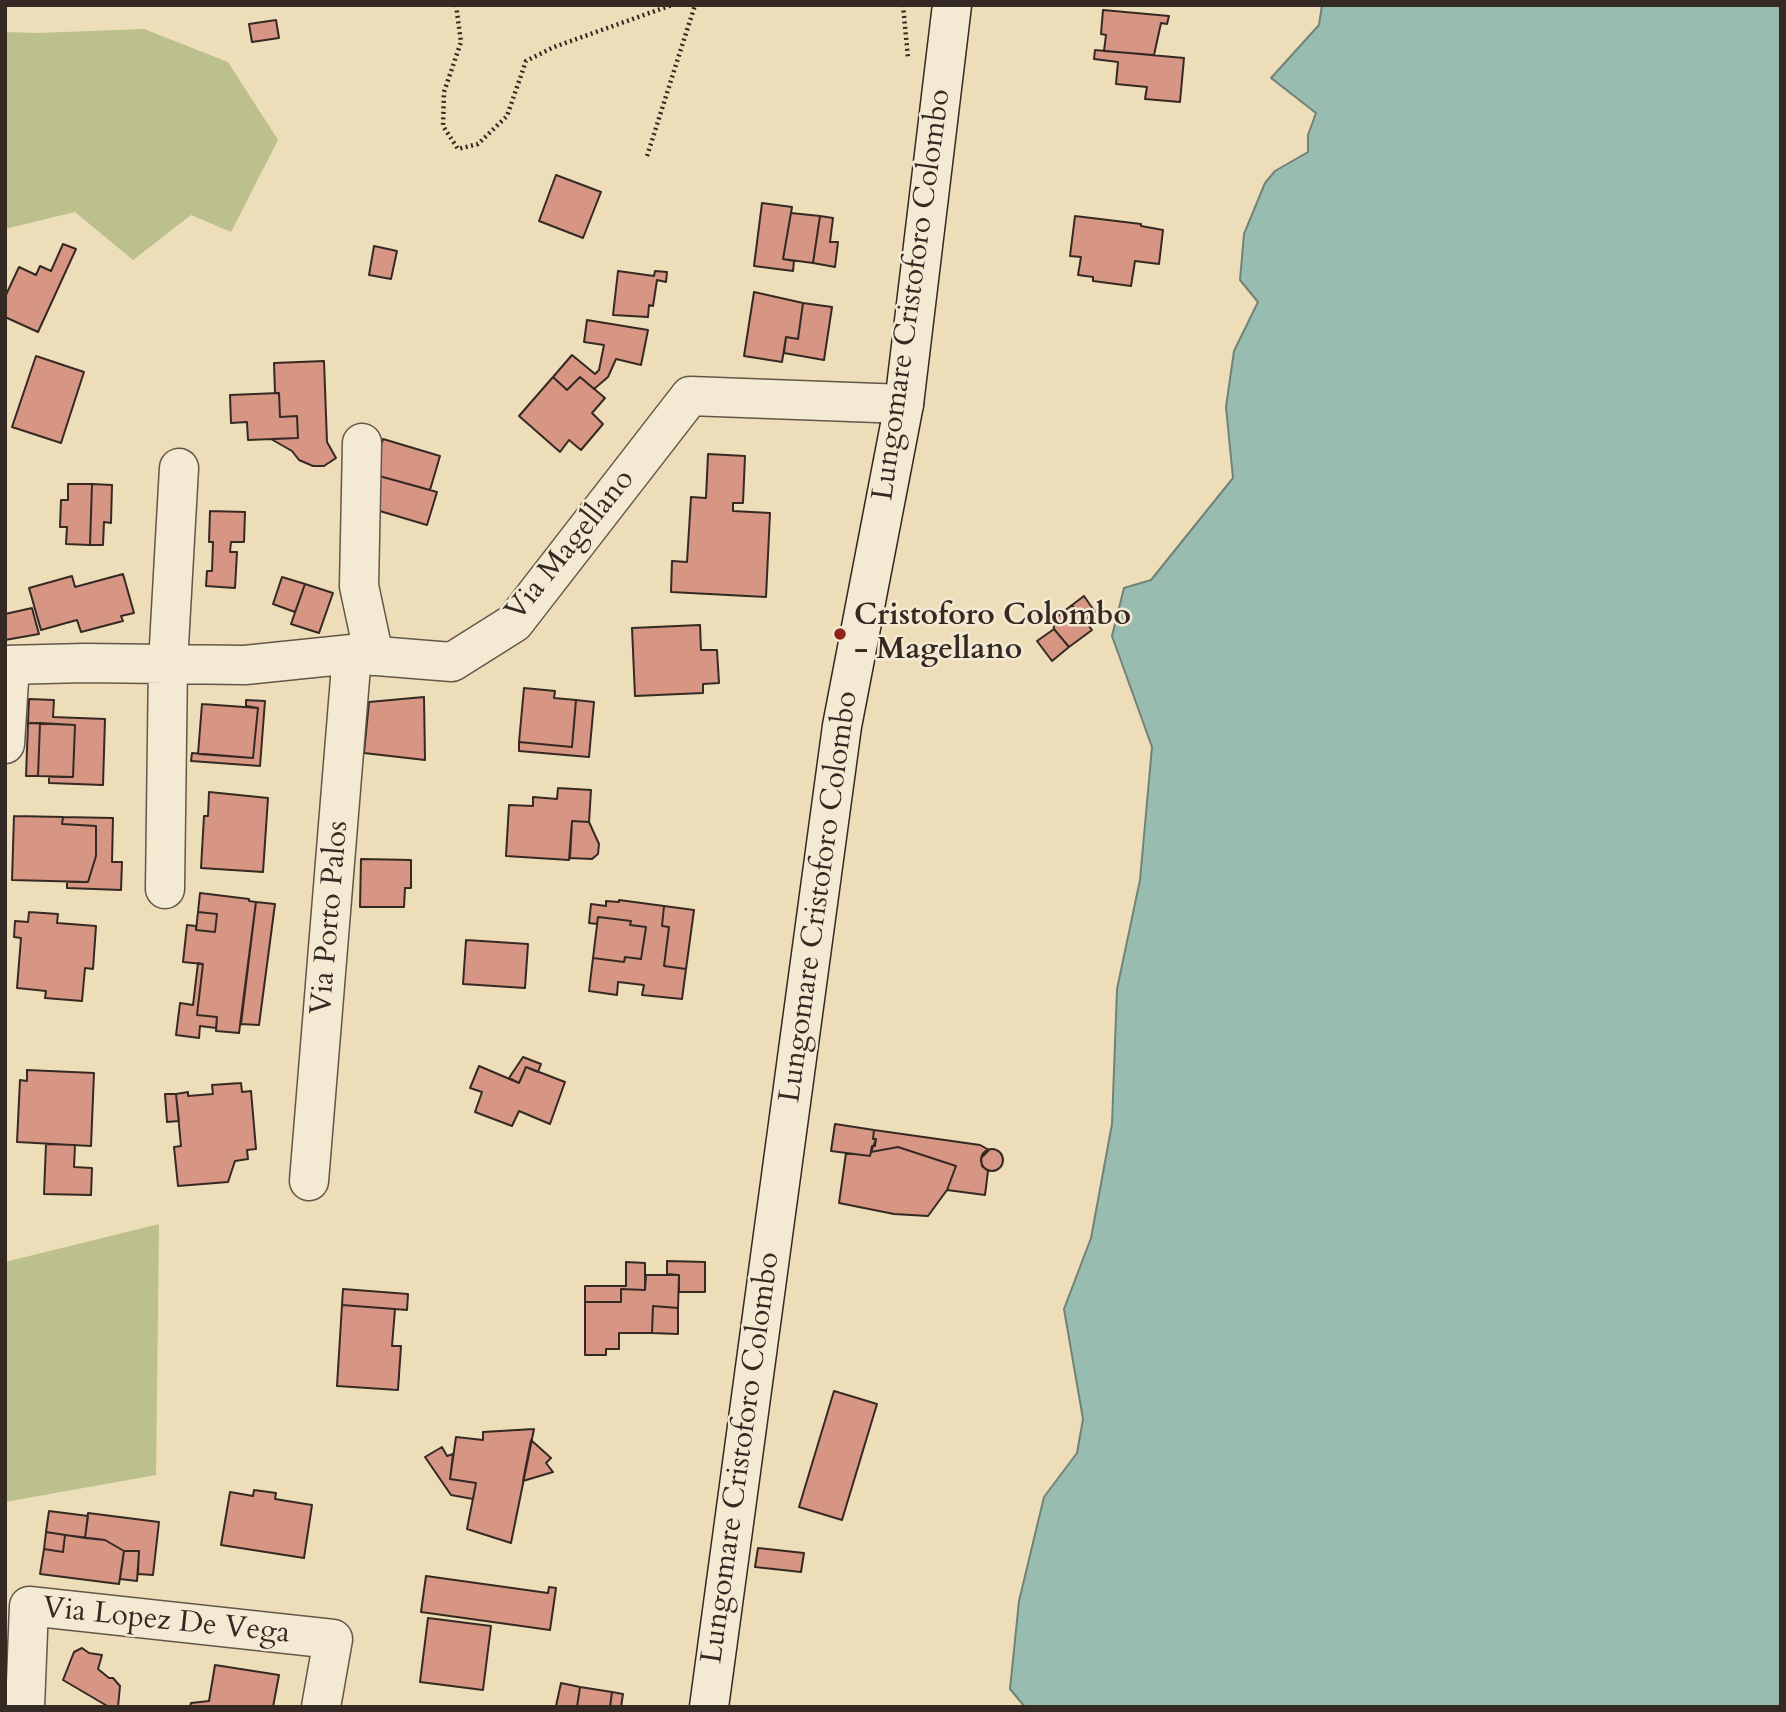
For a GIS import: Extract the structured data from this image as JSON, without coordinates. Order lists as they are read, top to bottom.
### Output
{
  "streets": {
    "street": [
      "Lungomare Cristoforo Colombo",
      "Via Magellano",
      "Via Porto Palos",
      "Via Lopez De Vega"
    ]
  },
  "crossings": [
    ["Lungomare Cristoforo Colombo", "Via Magellano"],
    ["Via Magellano", "Via Porto Palos"]
  ],
  "places": ["Cristoforo Colombo - Magellano"]
}
